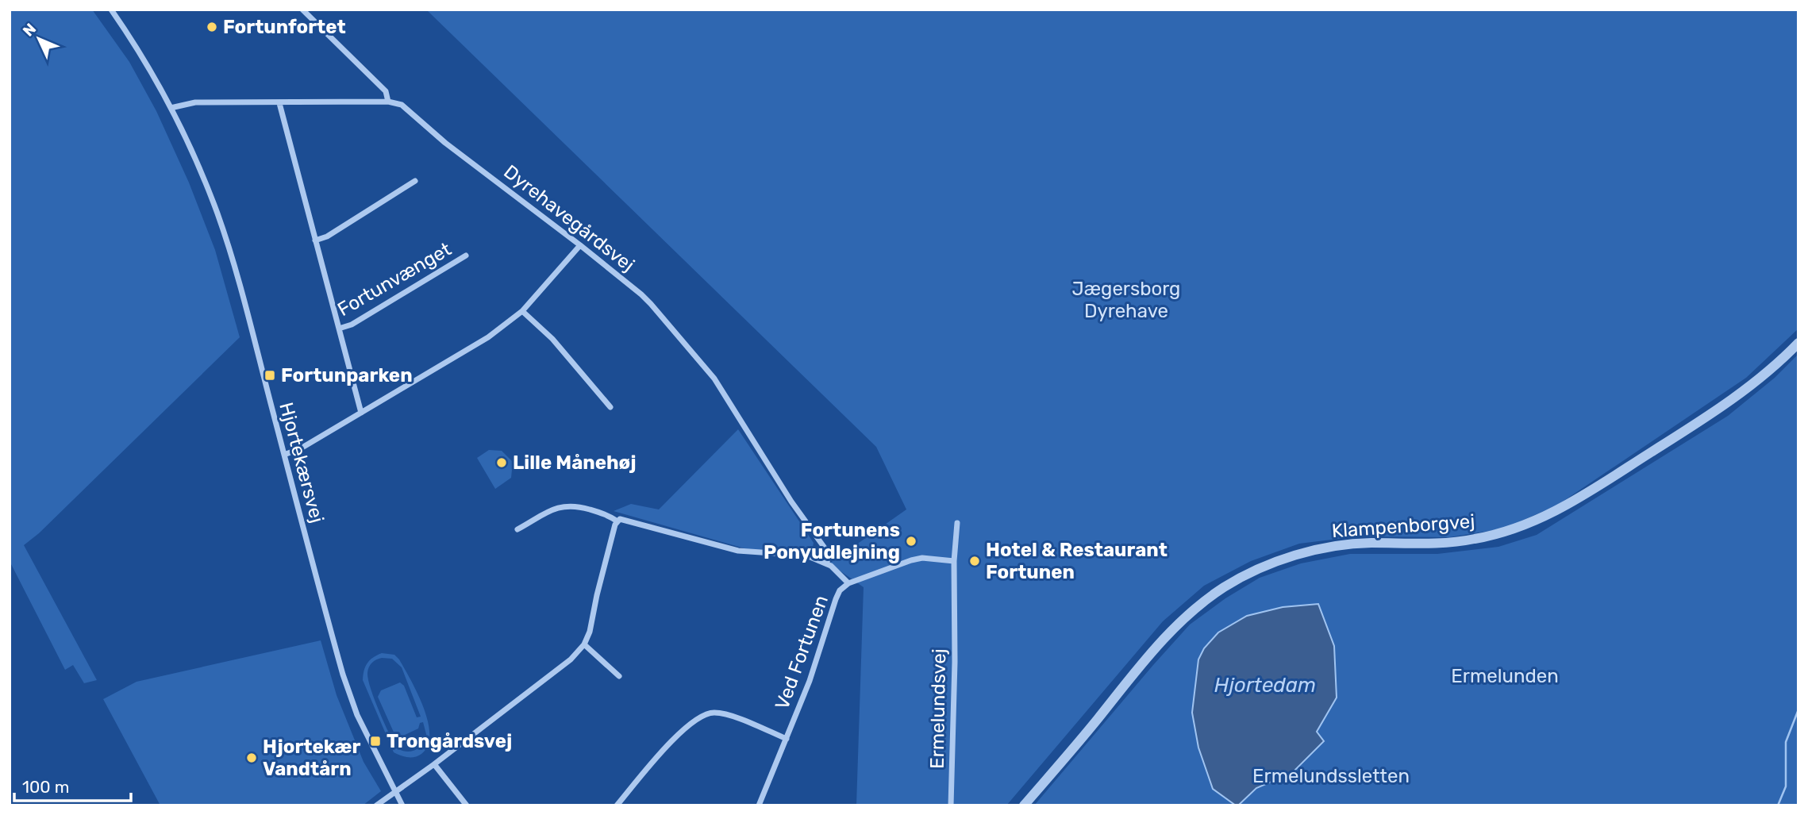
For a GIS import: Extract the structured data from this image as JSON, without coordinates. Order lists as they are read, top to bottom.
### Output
{
  "streets": {
    "street": [
      "Dyrehavegårdsvej",
      "Fortunvænget",
      "Hjortekærsvej",
      "Klampenborgvej",
      "Ved Fortunen",
      "Ermelundsvej"
    ]
  },
  "crossings": [
    ["Dyrehavegårdsvej", "Fortunvænget"],
    ["Dyrehavegårdsvej", "Hjortekærsvej"],
    ["Ved Fortunen", "Ermelundsvej"]
  ],
  "water": ["Hjortedam"],
  "parks": ["Jægersborg Dyrehave", "Ermelunden", "Ermelundssletten"],
  "places": {
    "other": [
      "Fortunfortet",
      "Lille Månehøj",
      "Fortunens Ponyudlejning",
      "Hotel & Restaurant Fortunen",
      "Hjortekær Vandtårn"
    ],
    "transit": ["Fortunparken", "Trongårdsvej"]
  },
  "scale_bar": "100 m",
  "north": "top left"
}
